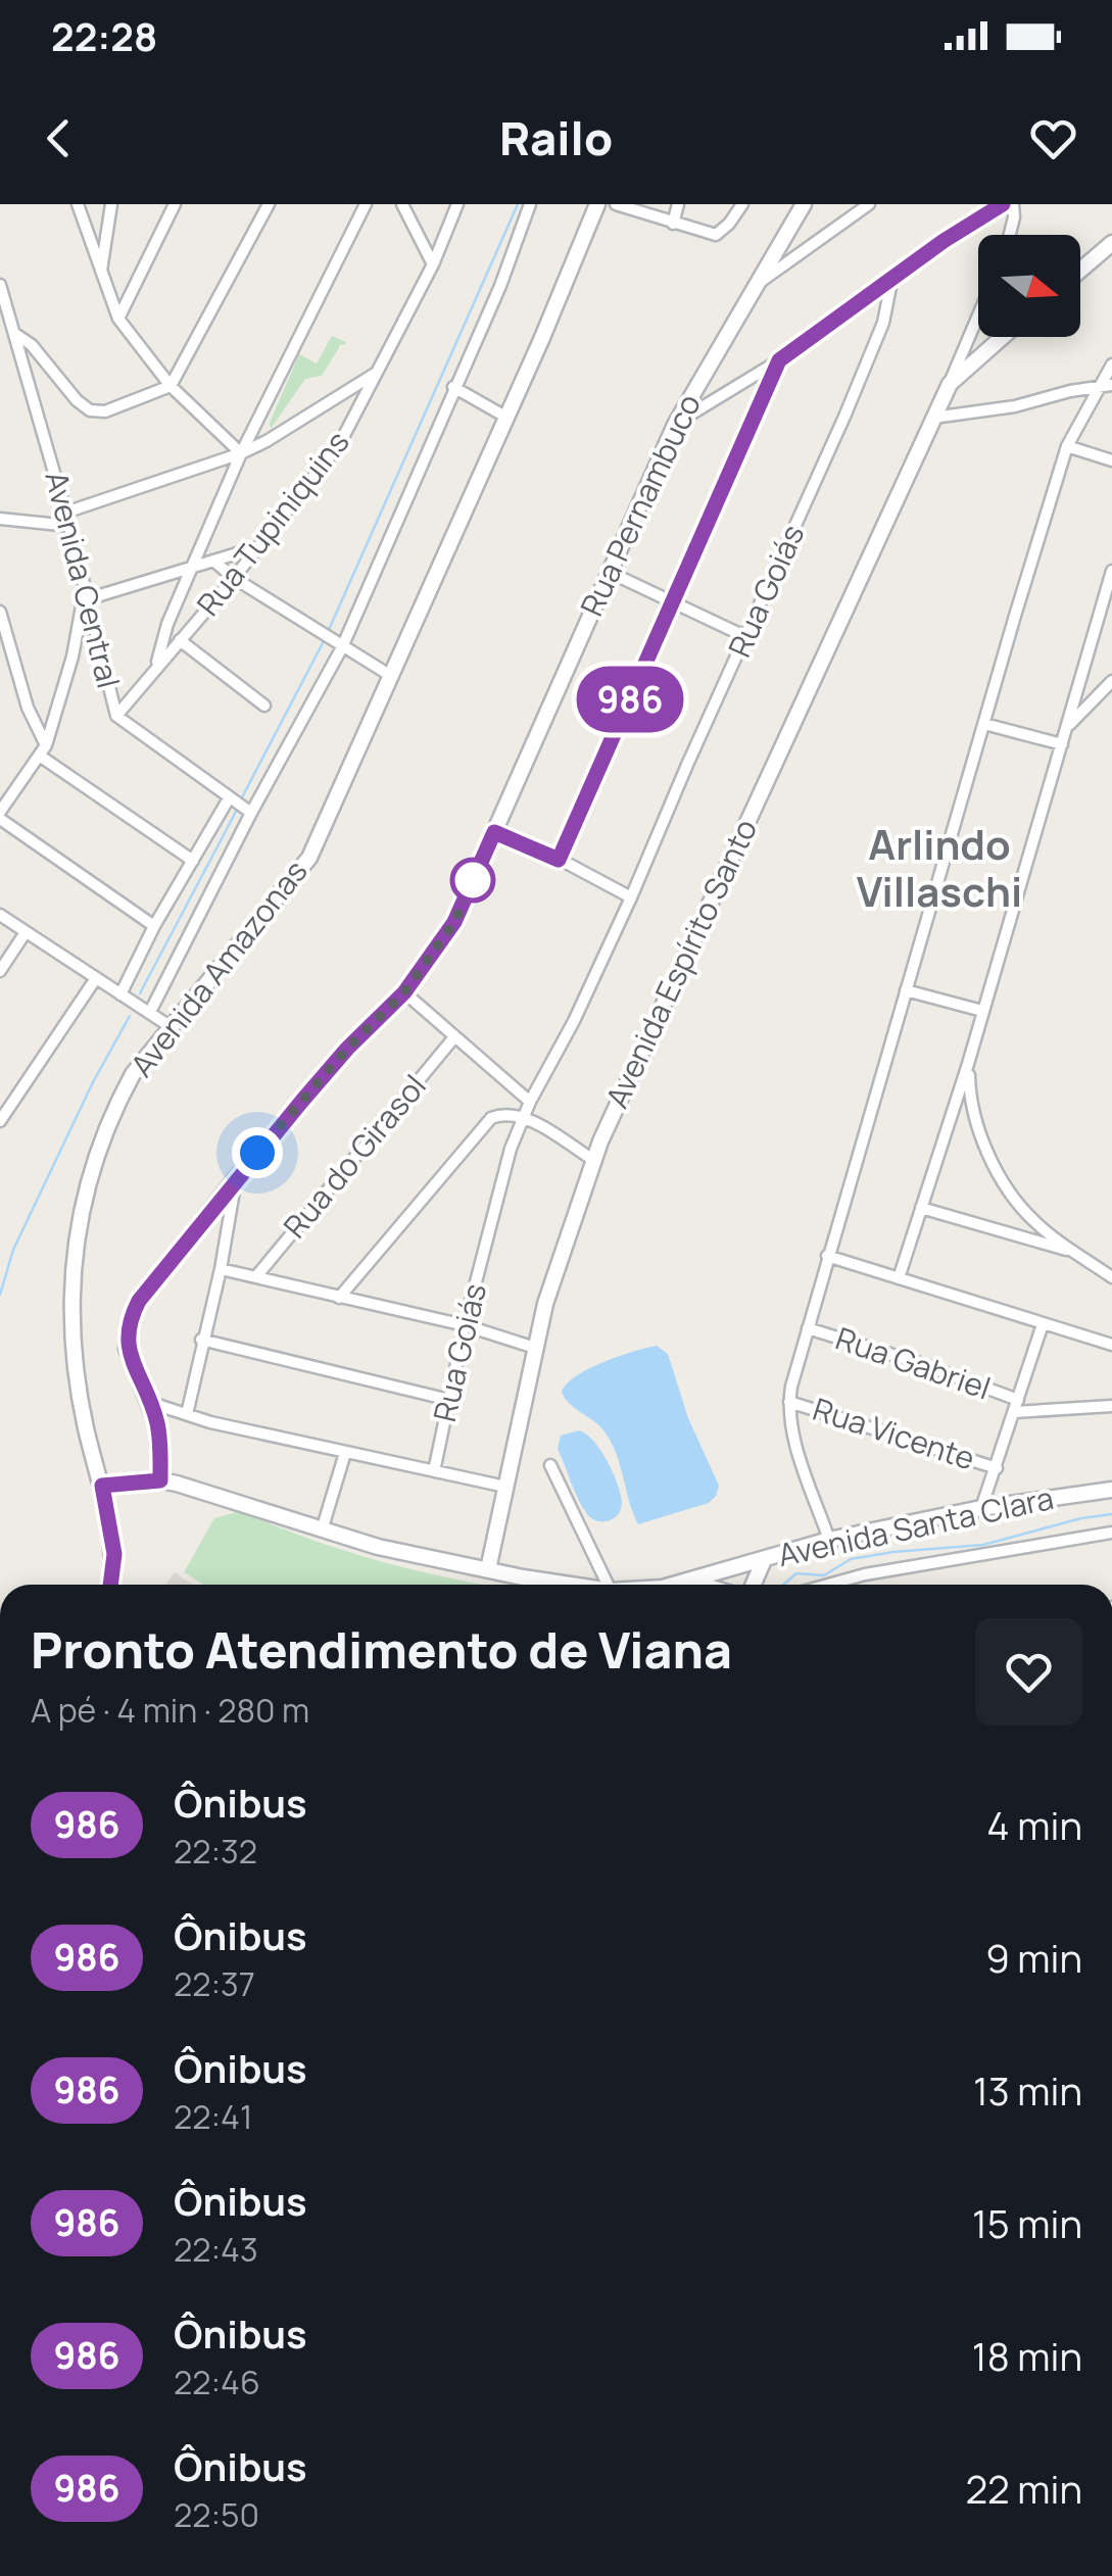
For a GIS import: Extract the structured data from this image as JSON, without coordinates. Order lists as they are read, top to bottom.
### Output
{
  "streets": {
    "street": [
      "Rua Pernambuco",
      "Rua Tupiniquins",
      "Avenida Central",
      "Rua Goiás",
      "Avenida Espírito Santo",
      "Avenida Amazonas",
      "Rua do Girasol",
      "Rua Gabriel",
      "Rua Vicente",
      "Avenida Santa Clara"
    ]
  },
  "crossings": [
    ["Rua Pernambuco", "Avenida Santa Clara"],
    ["Rua Tupiniquins", "Avenida Central"],
    ["Avenida Espírito Santo", "Avenida Santa Clara"],
    ["Avenida Amazonas", "Avenida Santa Clara"]
  ],
  "districts": ["Arlindo Villaschi"],
  "lines": ["bus line 986"],
  "north": "right",
  "page": {
    "status": "22:28",
    "header": "Railo",
    "on_map": "986",
    "heading": ["Pronto Atendimento de Viana", "A pé · 4 min · 280 m"],
    "list": [
      {
        "mark": "986",
        "name": "Ônibus",
        "note": "22:32",
        "value": "4 min"
      },
      {
        "mark": "986",
        "name": "Ônibus",
        "note": "22:37",
        "value": "9 min"
      },
      {
        "mark": "986",
        "name": "Ônibus",
        "note": "22:41",
        "value": "13 min"
      },
      {
        "mark": "986",
        "name": "Ônibus",
        "note": "22:43",
        "value": "15 min"
      },
      {
        "mark": "986",
        "name": "Ônibus",
        "note": "22:46",
        "value": "18 min"
      },
      {
        "mark": "986",
        "name": "Ônibus",
        "note": "22:50",
        "value": "22 min"
      }
    ]
  }
}
